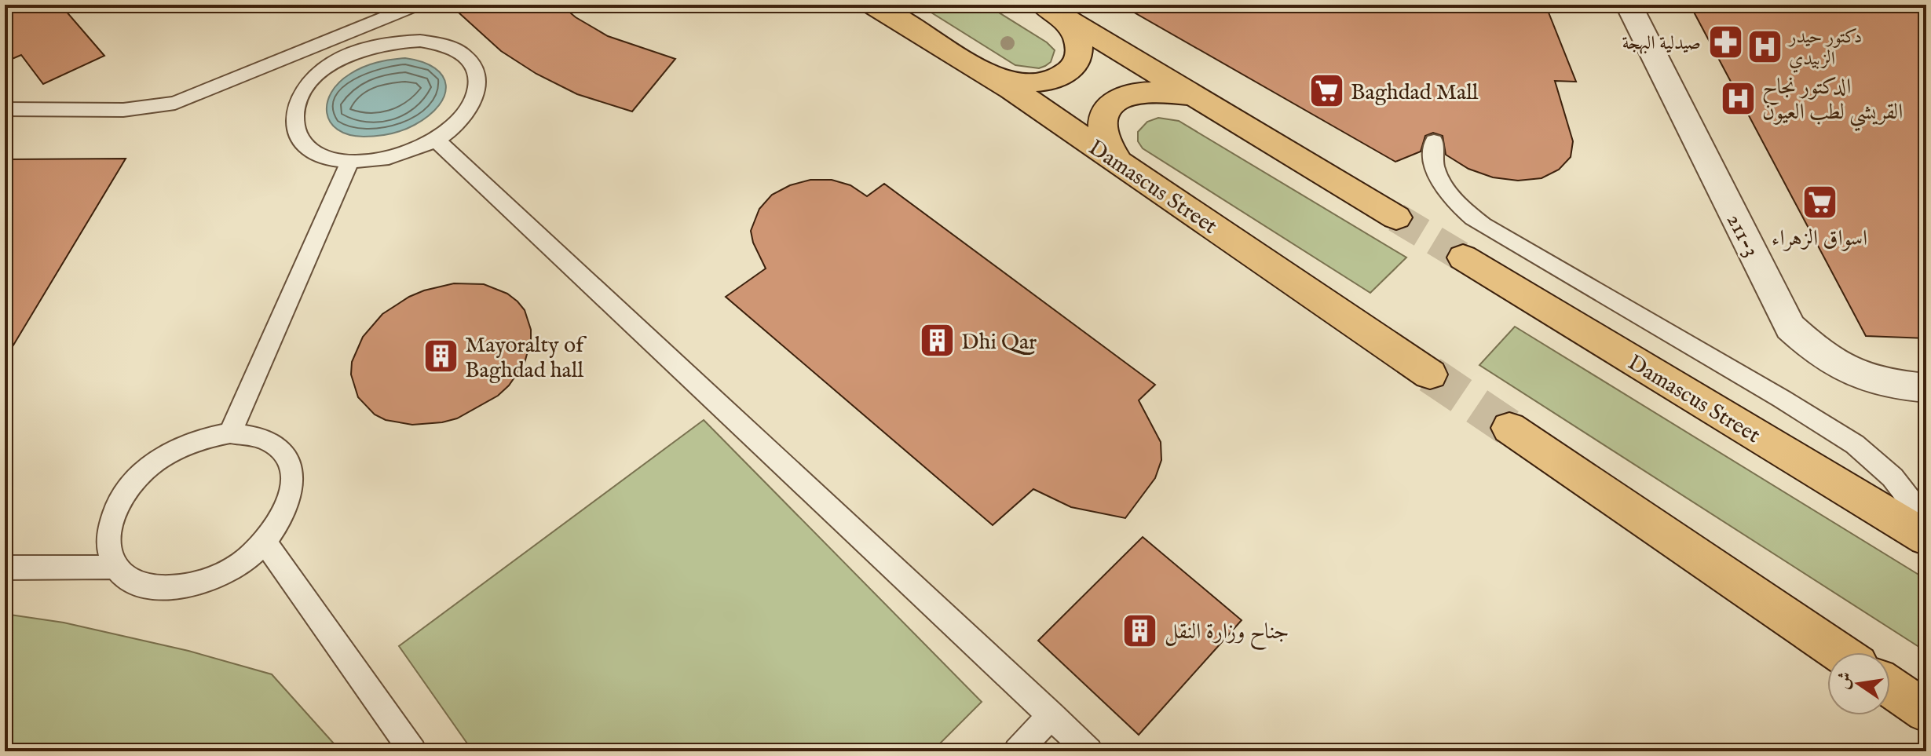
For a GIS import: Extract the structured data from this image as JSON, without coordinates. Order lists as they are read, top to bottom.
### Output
{
  "streets": {
    "main road": ["Damascus Street"],
    "street": ["211-3"]
  },
  "places": {
    "pharmacy": ["صيدلية البهجة"],
    "hospital": ["دكتور حيدر الزبيدي", "الدكتور نجاح القريشي لطب العيون"],
    "supermarket": ["Baghdad Mall", "اسواق الزهراء"],
    "building": ["Dhi Qar", "Mayoralty of Baghdad hall", "جناح وزارة النقل"]
  },
  "north": "left"
}
